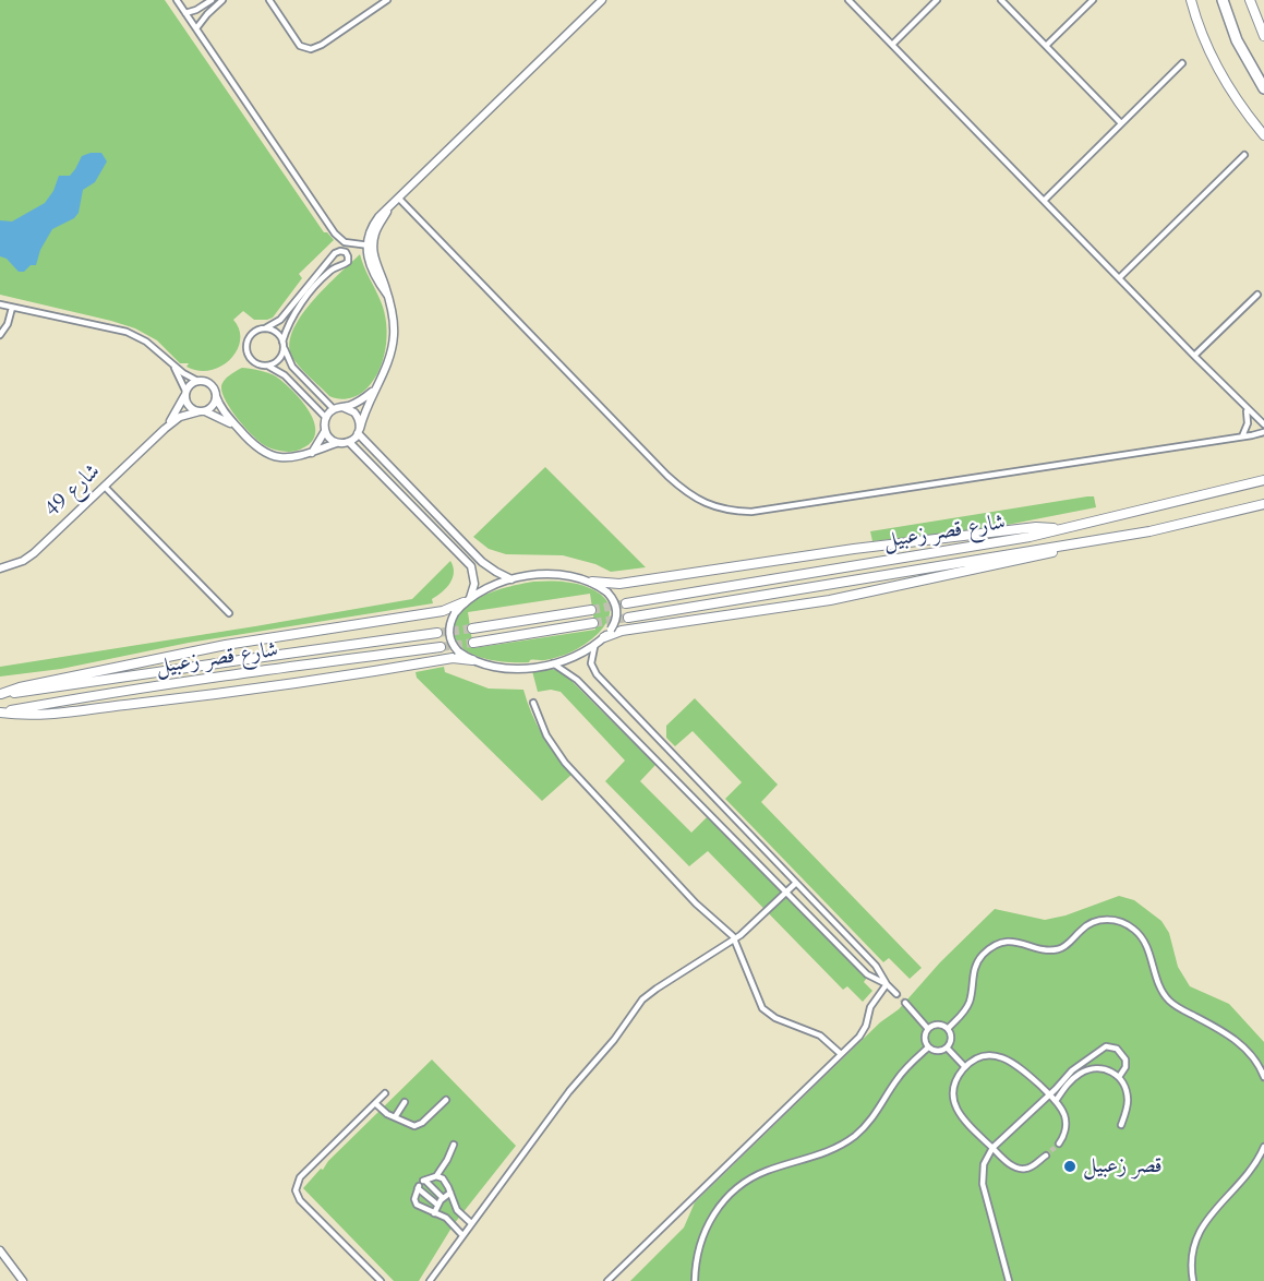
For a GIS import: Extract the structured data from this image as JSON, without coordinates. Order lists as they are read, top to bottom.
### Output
{
  "streets": {
    "main road": ["شارع قصر زعبيل"],
    "street": ["شارع 49"]
  },
  "places": ["قصر زعبيل"]
}
